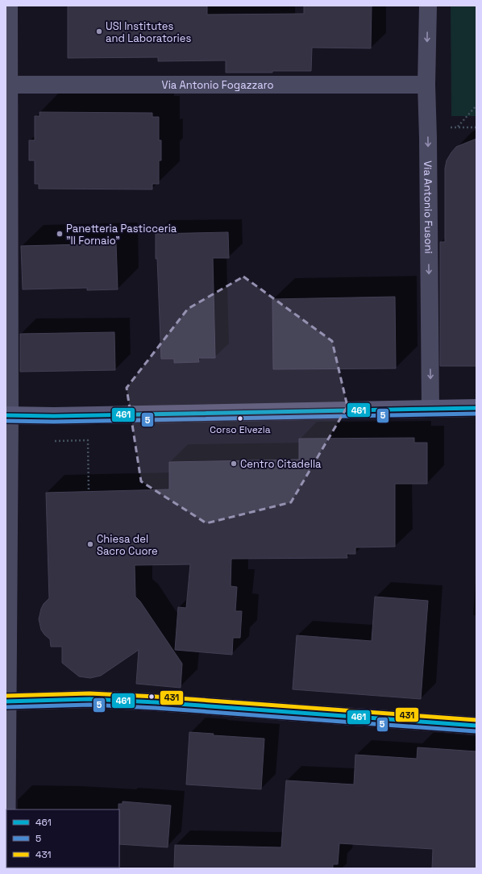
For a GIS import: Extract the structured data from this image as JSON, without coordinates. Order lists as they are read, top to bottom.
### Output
{
  "streets": {
    "street": ["Via Antonio Fogazzaro", "Via Antonio Fusoni"]
  },
  "crossings": [
    ["Via Antonio Fogazzaro", "Via Antonio Fusoni"]
  ],
  "one_way": ["Via Antonio Fusoni"],
  "places": [
    "USI Institutes and Laboratories",
    "Panetteria Pasticceria \"Il Fornaio\"",
    "Corso Elvezia",
    "Centro Citadella",
    "Chiesa del Sacro Cuore"
  ],
  "lines": ["transit line 461", "transit line 5", "transit line 431"],
  "legend": ["461", "5", "431"]
}
